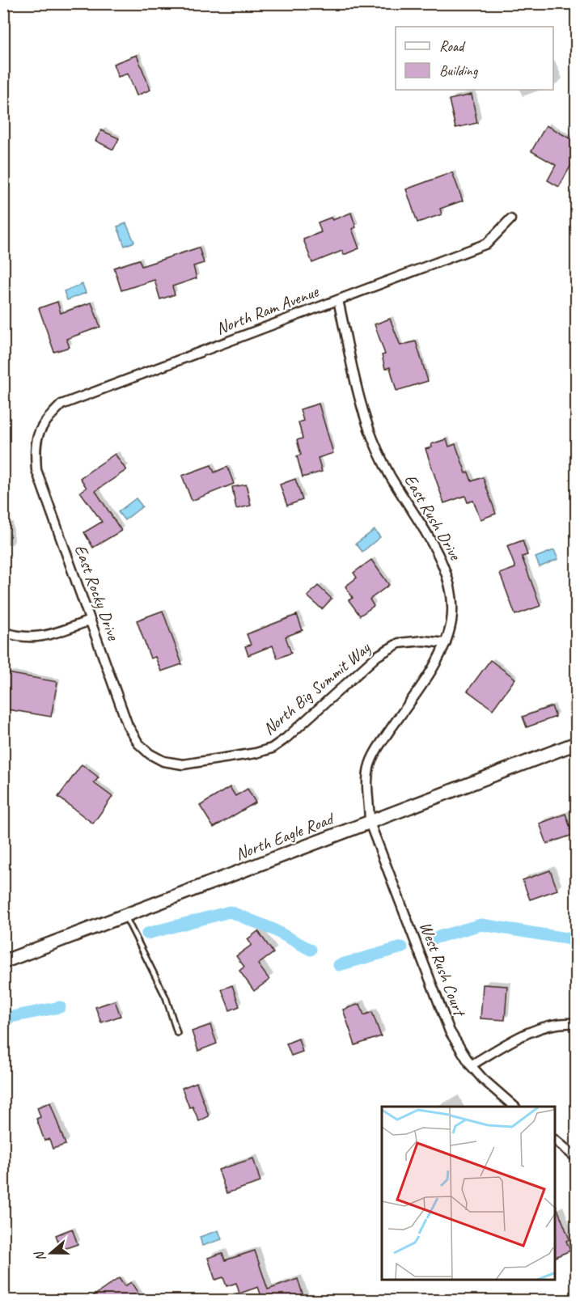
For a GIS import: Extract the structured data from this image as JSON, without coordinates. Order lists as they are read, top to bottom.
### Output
{
  "streets": {
    "main road": ["North Eagle Road"],
    "street": [
      "North Ram Avenue",
      "East Rush Drive",
      "East Rocky Drive",
      "North Big Summit Way",
      "West Rush Court"
    ]
  },
  "crossings": [
    ["North Ram Avenue", "East Rush Drive"],
    ["North Ram Avenue", "East Rocky Drive"],
    ["East Rush Drive", "North Big Summit Way"],
    ["East Rush Drive", "North Eagle Road"],
    ["East Rush Drive", "West Rush Court"],
    ["East Rocky Drive", "North Big Summit Way"],
    ["North Eagle Road", "West Rush Court"]
  ],
  "legend": ["Road", "Building"],
  "north": "left"
}
